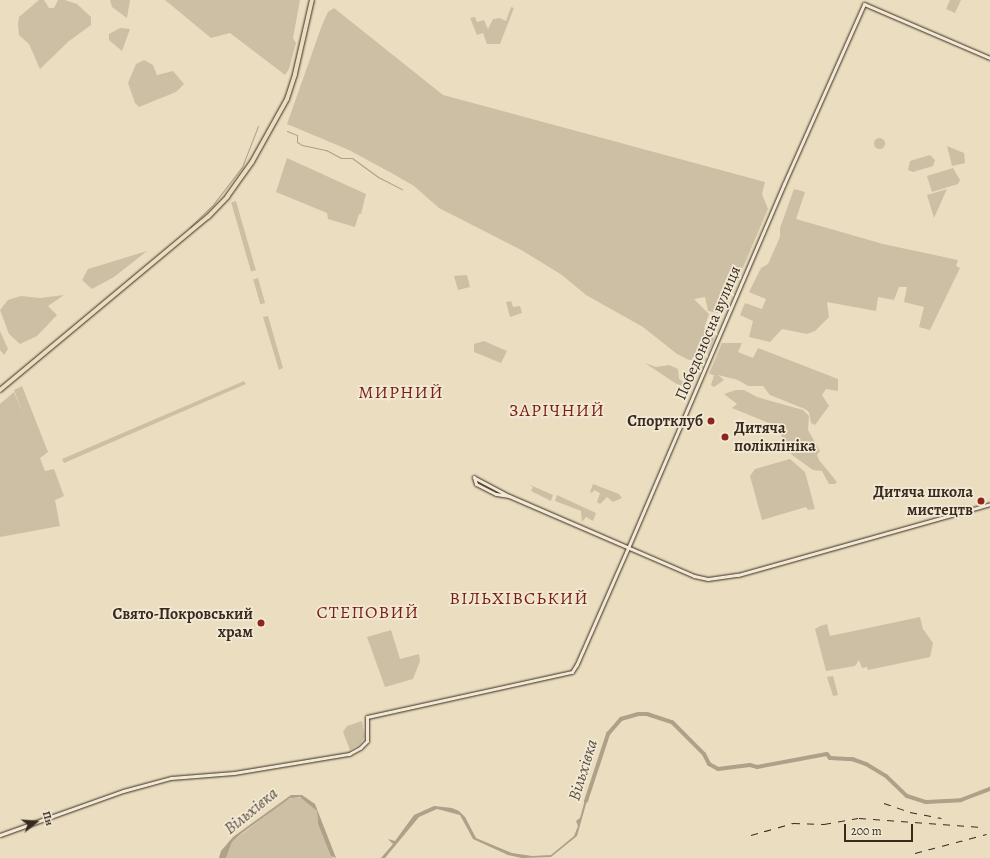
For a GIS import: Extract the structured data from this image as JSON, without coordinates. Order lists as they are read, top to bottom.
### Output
{
  "streets": {
    "street": ["Победоносна вулиця"]
  },
  "districts": [
    "МИРНИЙ",
    "ЗАРІЧНИЙ",
    "ВІЛЬХІВСЬКИЙ",
    "СТЕПОВИЙ"
  ],
  "water": ["Вільхівка"],
  "places": [
    "Спортклуб",
    "Дитяча поліклініка",
    "Дитяча школа мистецтв",
    "Свято-Покровський храм"
  ],
  "scale_bar": "200 m",
  "north": "right"
}
